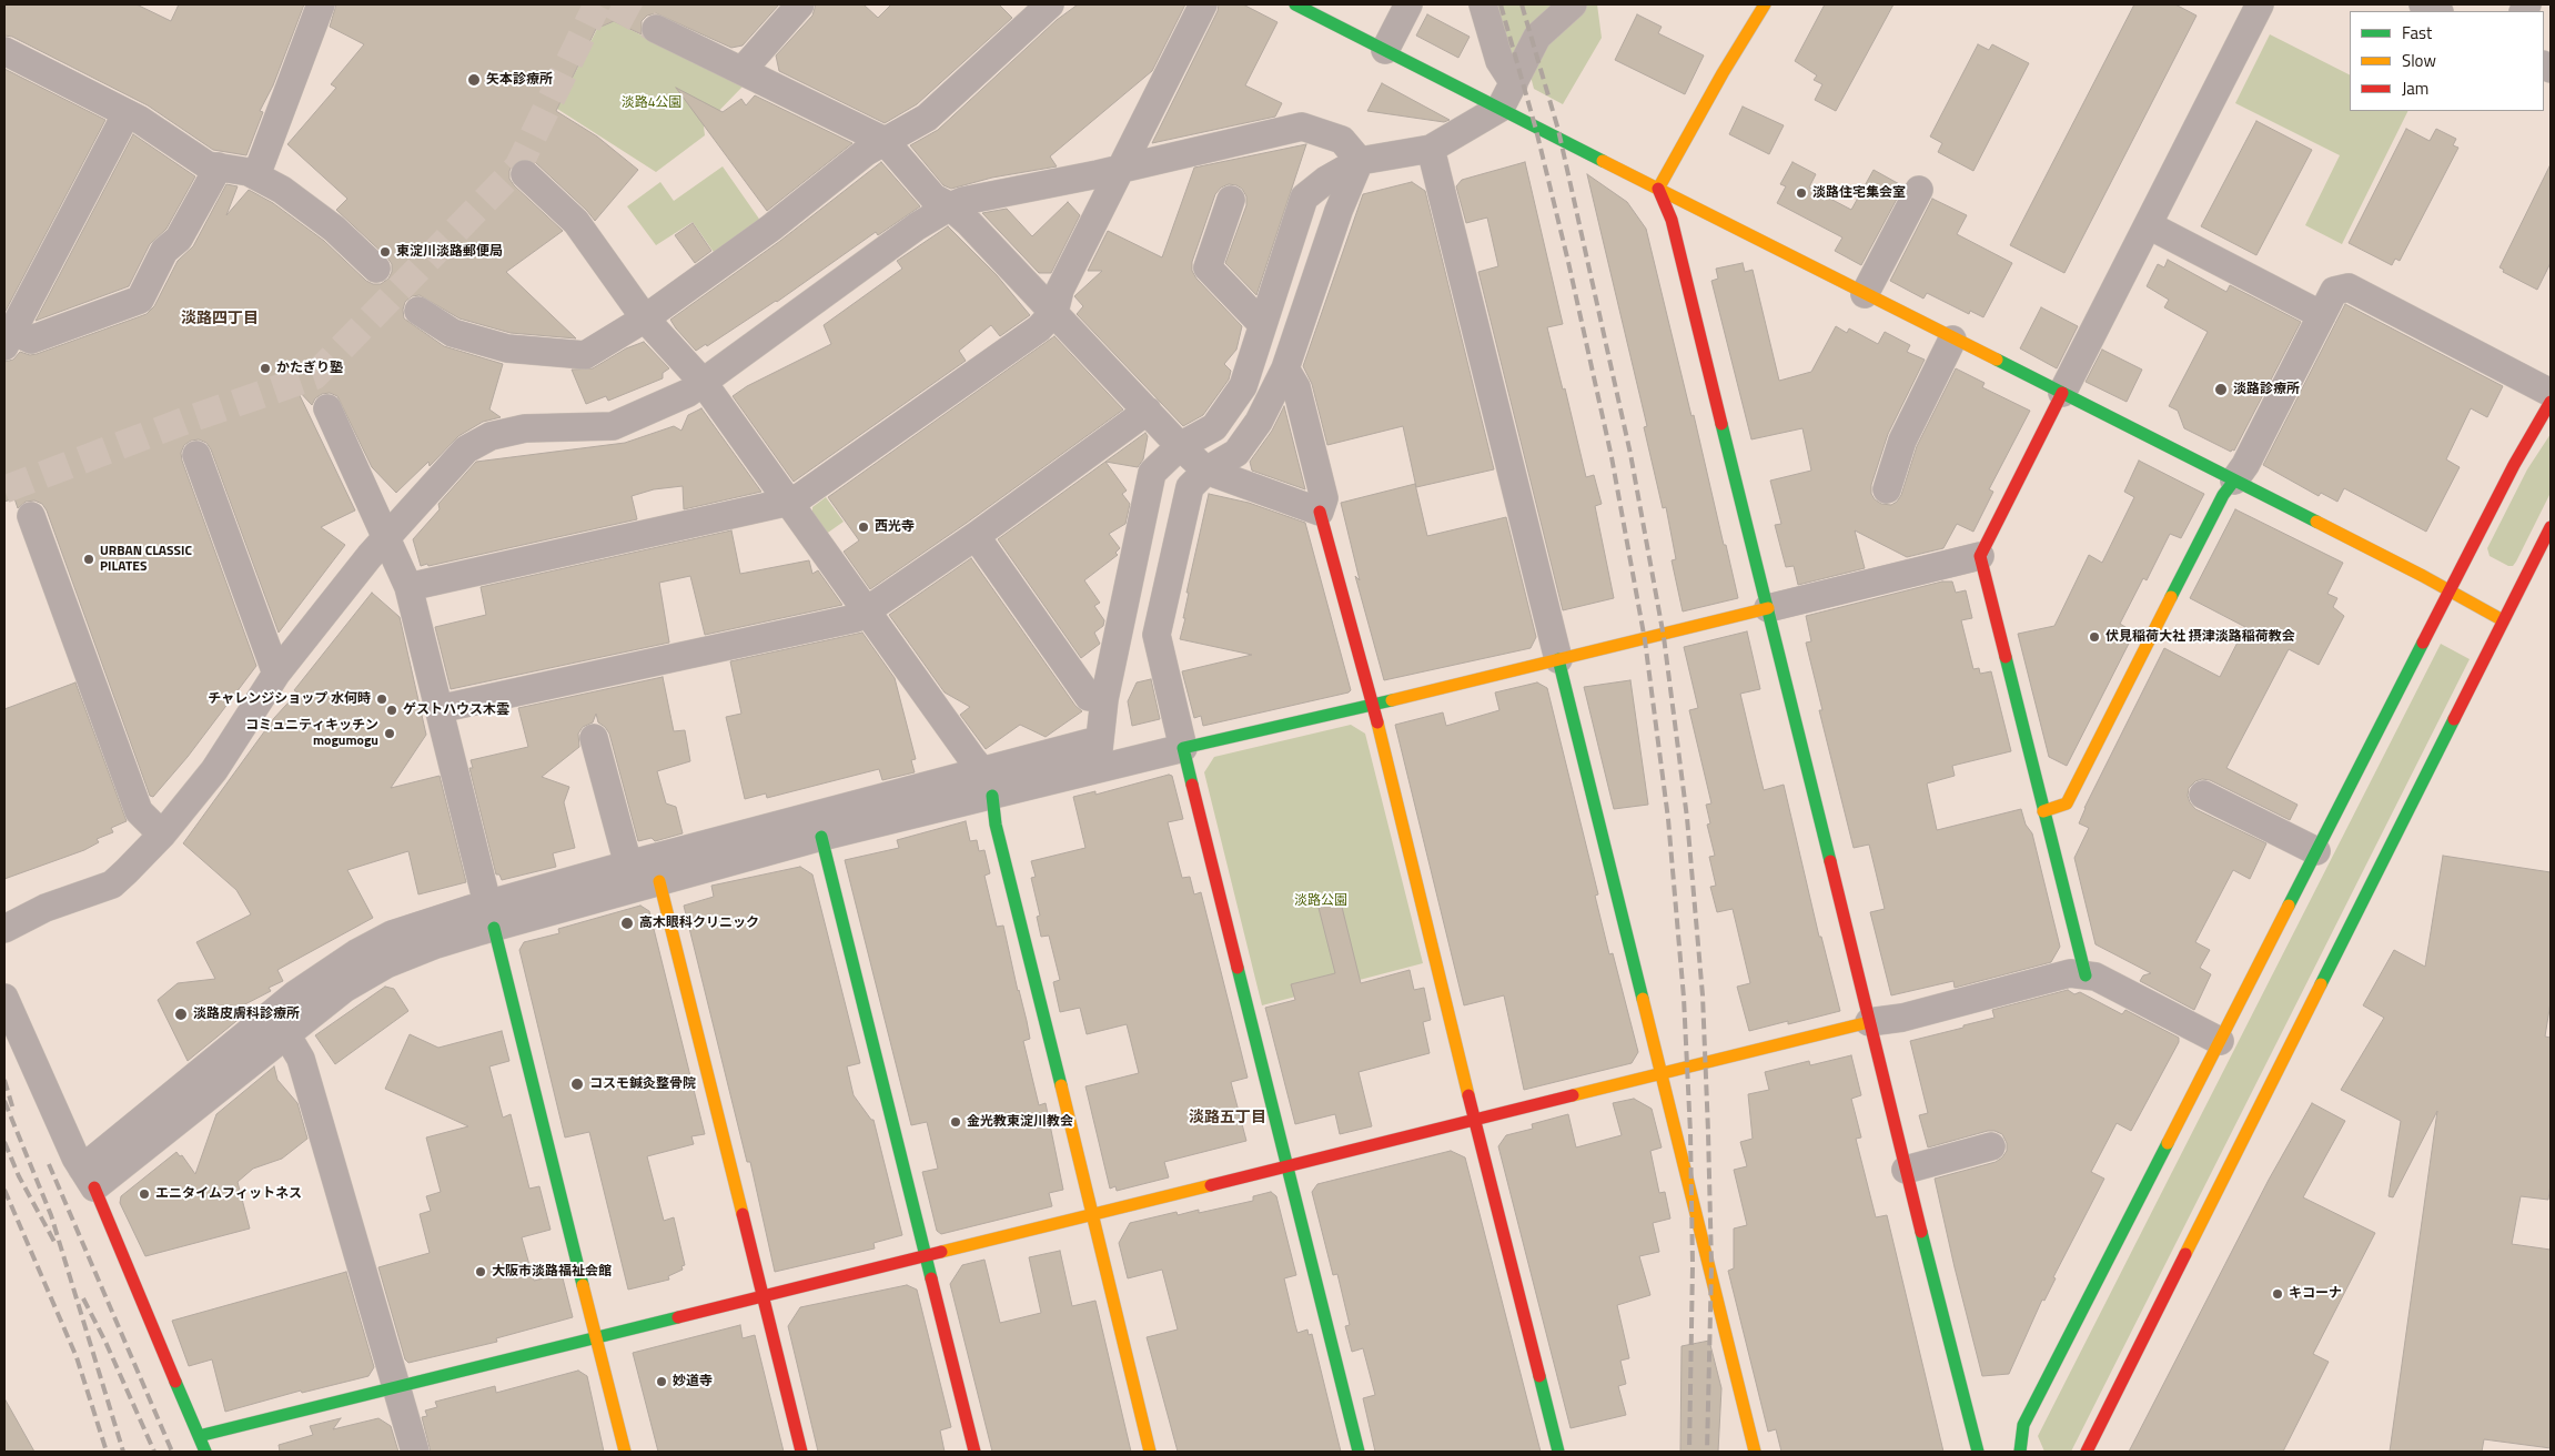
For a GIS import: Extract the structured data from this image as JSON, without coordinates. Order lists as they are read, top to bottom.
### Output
{
  "districts": ["淡路四丁目", "淡路五丁目"],
  "parks": ["淡路4公園", "淡路公園"],
  "places": [
    "矢本診療所",
    "淡路住宅集会室",
    "東淀川淡路郵便局",
    "かたぎり塾",
    "淡路診療所",
    "西光寺",
    "URBAN CLASSIC PILATES",
    "伏見稲荷大社 摂津淡路稲荷教会",
    "チャレンジショップ 水何時",
    "ゲストハウス木雲",
    "コミュニティキッチン mogumogu",
    "高木眼科クリニック",
    "淡路皮膚科診療所",
    "コスモ鍼灸整骨院",
    "金光教東淀川教会",
    "エニタイムフィットネス",
    "大阪市淡路福祉会館",
    "キコーナ",
    "妙道寺"
  ],
  "legend": ["Fast", "Slow", "Jam"]
}
